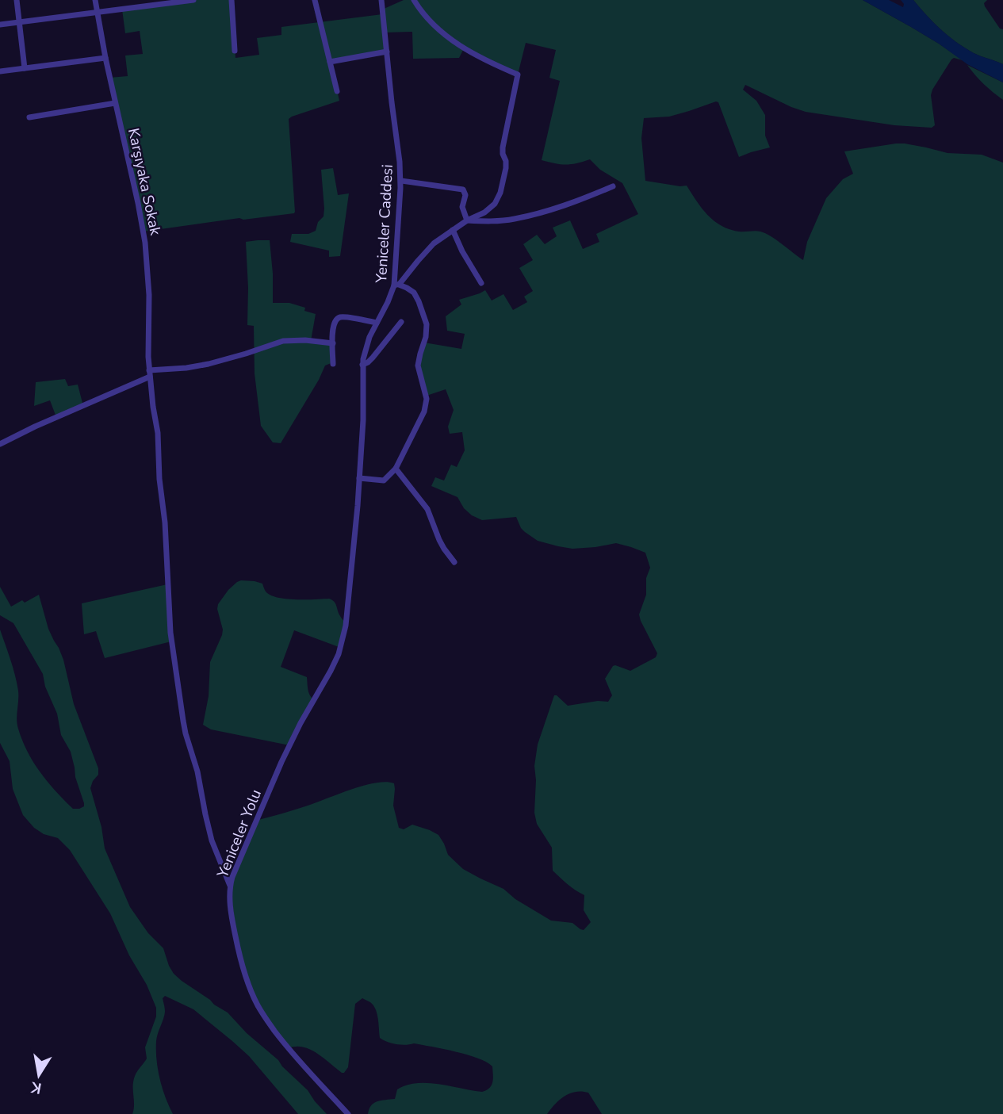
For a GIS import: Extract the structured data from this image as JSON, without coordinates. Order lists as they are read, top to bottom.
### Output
{
  "streets": {
    "street": ["Karşıyaka Sokak", "Yeniceler Caddesi", "Yeniceler Yolu"]
  },
  "crossings": [
    ["Karşıyaka Sokak", "Yeniceler Yolu"],
    ["Yeniceler Caddesi", "Yeniceler Yolu"]
  ],
  "north": "bottom"
}
